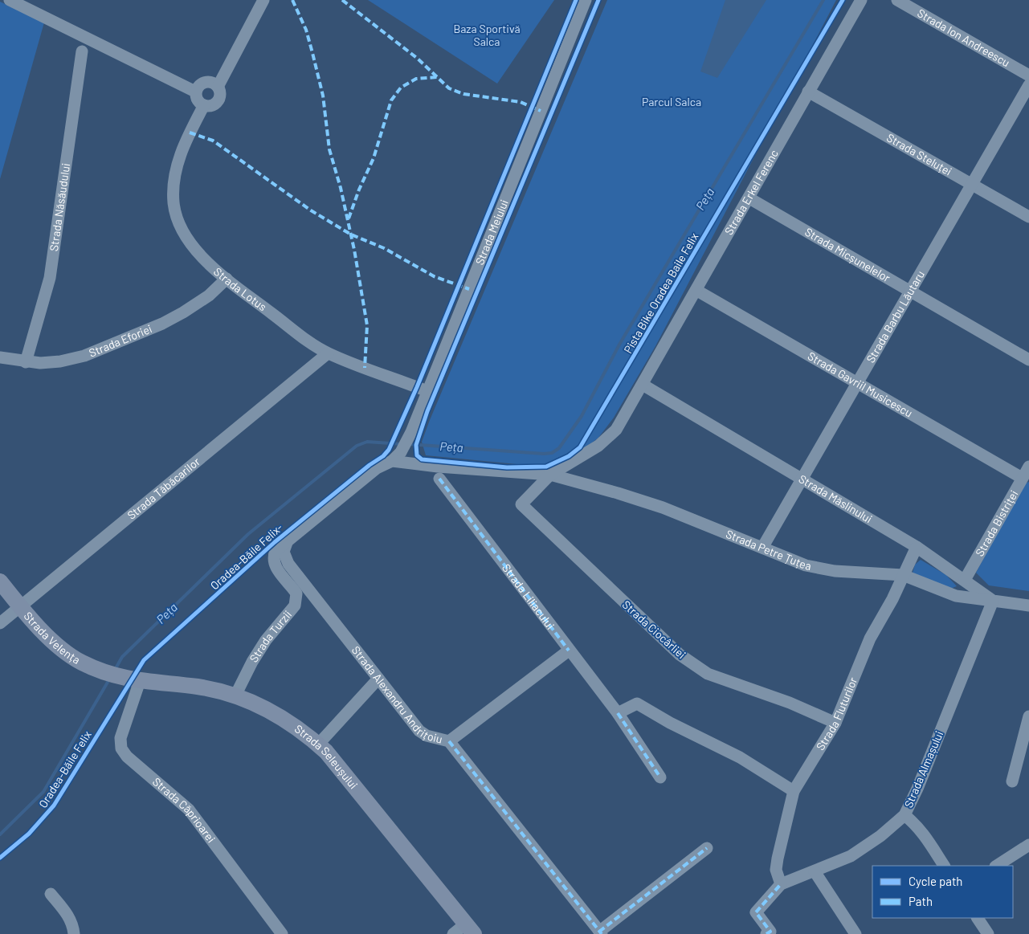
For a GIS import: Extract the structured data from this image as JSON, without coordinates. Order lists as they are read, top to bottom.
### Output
{
  "streets": {
    "main road": ["Strada Velența", "Strada Seleușului"],
    "street": [
      "Strada Ion Andreescu",
      "Strada Steluței",
      "Strada Erkel Ferenc",
      "Strada Năsăudului",
      "Strada Meiului",
      "Strada Micșunelelor",
      "Strada Lotus",
      "Strada Barbu Lăutaru",
      "Strada Eforiei",
      "Strada Gavriil Musicescu",
      "Strada Tăbăcarilor",
      "Strada Măslinului",
      "Strada Bistriței",
      "Strada Petre Țuțea",
      "Strada Liliacului",
      "Strada Ciocârliei",
      "Strada Turzii",
      "Strada Alexandru Andrițoiu",
      "Strada Fluturilor",
      "Strada Almașului",
      "Strada Căprioarei"
    ],
    "cycle path": ["Pista Bike Oradea Baile Felix", "Oradea-Băile Felix-"]
  },
  "crossings": [
    ["Strada Steluței", "Strada Erkel Ferenc"],
    ["Strada Steluței", "Strada Barbu Lăutaru"],
    ["Strada Erkel Ferenc", "Strada Micșunelelor"],
    ["Strada Erkel Ferenc", "Strada Gavriil Musicescu"],
    ["Strada Erkel Ferenc", "Strada Măslinului"],
    ["Strada Erkel Ferenc", "Strada Petre Țuțea"],
    ["Strada Erkel Ferenc", "Strada Ciocârliei"],
    ["Strada Năsăudului", "Strada Eforiei"],
    ["Strada Meiului", "Strada Lotus"],
    ["Strada Meiului", "Strada Petre Țuțea"],
    ["Strada Micșunelelor", "Strada Barbu Lăutaru"],
    ["Strada Lotus", "Strada Eforiei"],
    ["Strada Lotus", "Strada Tăbăcarilor"],
    ["Strada Barbu Lăutaru", "Strada Gavriil Musicescu"],
    ["Strada Barbu Lăutaru", "Strada Măslinului"],
    ["Strada Barbu Lăutaru", "Strada Petre Țuțea"],
    ["Strada Gavriil Musicescu", "Strada Bistriței"],
    ["Strada Tăbăcarilor", "Strada Velența"],
    ["Strada Măslinului", "Strada Bistriței"],
    ["Strada Măslinului", "Strada Petre Țuțea"],
    ["Strada Măslinului", "Strada Fluturilor"],
    ["Strada Măslinului", "Strada Almașului"],
    ["Strada Petre Țuțea", "Strada Fluturilor"],
    ["Strada Petre Țuțea", "Strada Almașului"],
    ["Strada Ciocârliei", "Strada Fluturilor"],
    ["Strada Velența", "Strada Seleușului"],
    ["Strada Turzii", "Strada Alexandru Andrițoiu"],
    ["Strada Turzii", "Strada Seleușului"],
    ["Strada Fluturilor", "Strada Almașului"],
    ["Strada Seleușului", "Strada Căprioarei"]
  ],
  "water": ["Peța"],
  "parks": ["Baza Sportivă Salca", "Parcul Salca"],
  "legend": ["Cycle path", "Path"]
}
